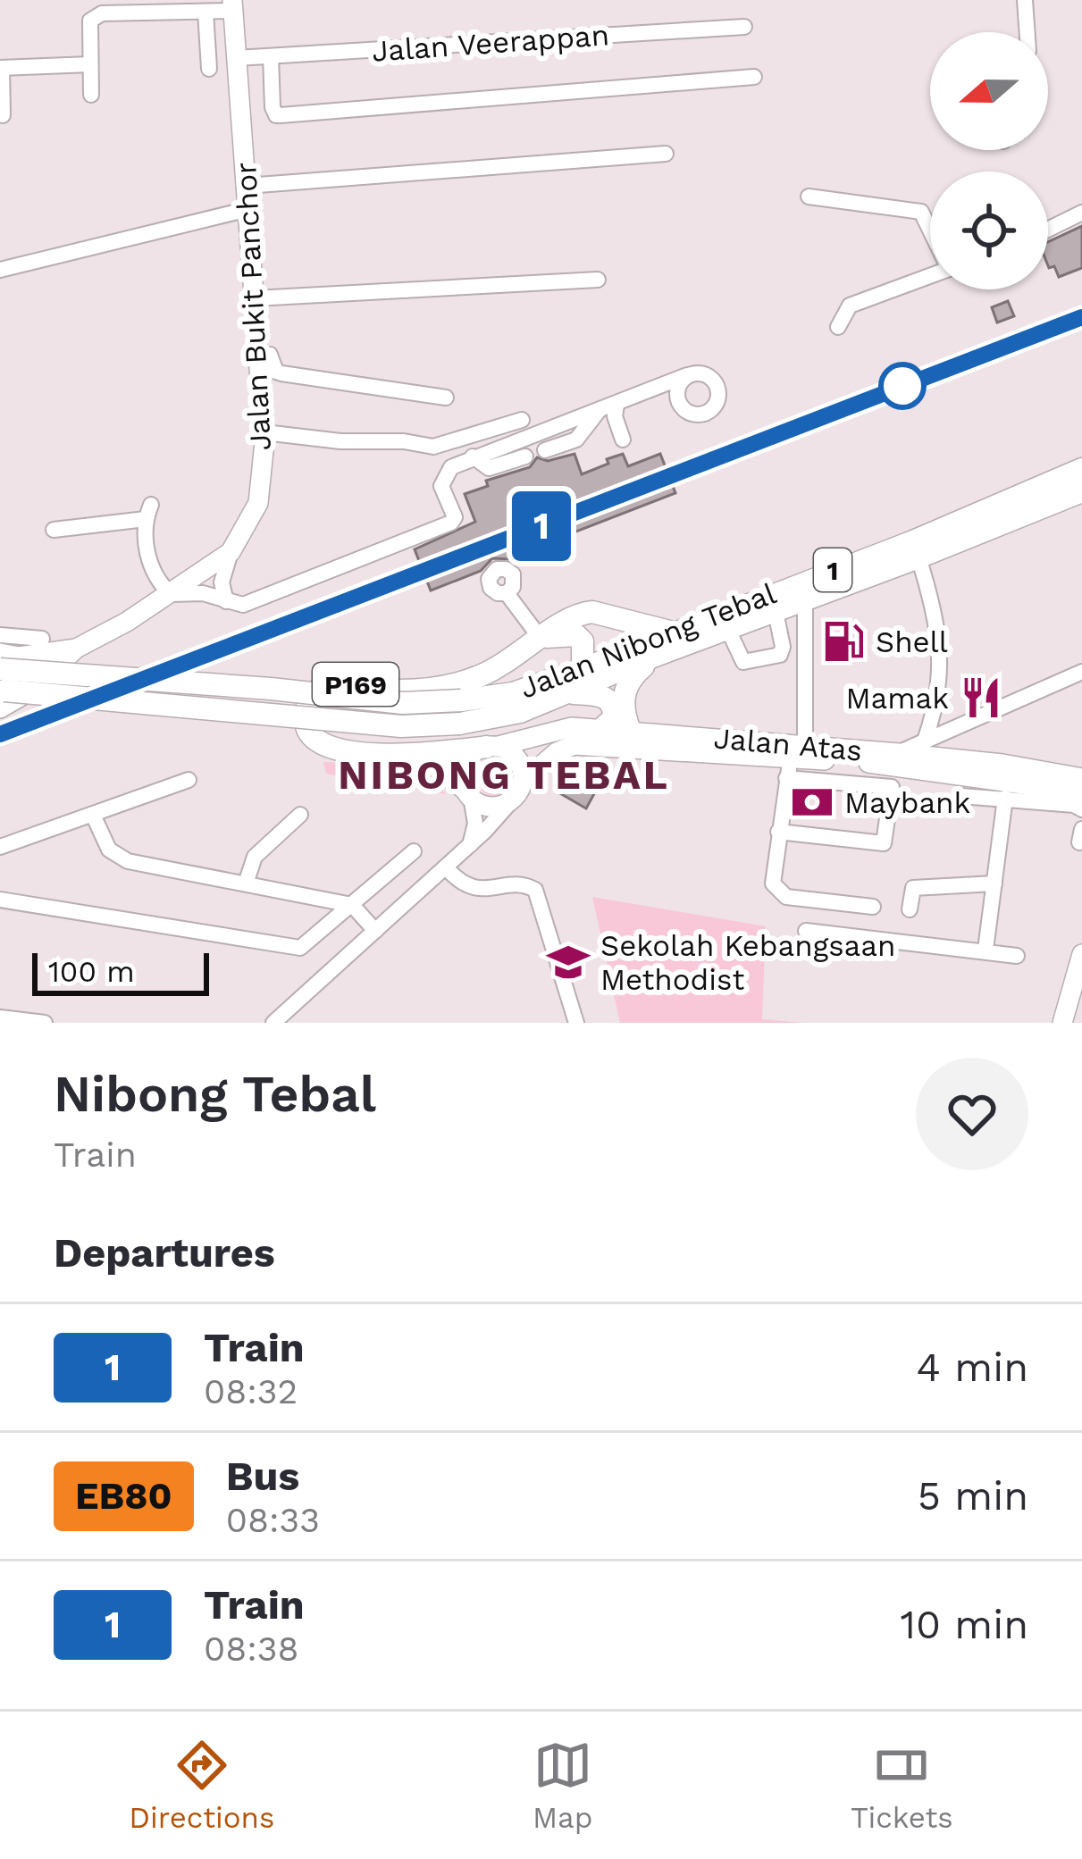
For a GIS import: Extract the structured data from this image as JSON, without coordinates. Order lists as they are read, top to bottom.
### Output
{
  "streets": {
    "highway": [
      "1",
      "Jalan Nibong Tebal",
      "P169",
      "Jalan Atas"
    ],
    "main road": ["Jalan Bukit Panchor"],
    "street": ["Jalan Veerappan"]
  },
  "crossings": [
    ["Jalan Veerappan", "Jalan Bukit Panchor"],
    ["Jalan Bukit Panchor", "Jalan Nibong Tebal"],
    ["Jalan Nibong Tebal", "P169"],
    ["P169", "Jalan Atas"]
  ],
  "districts": ["NIBONG TEBAL"],
  "places": {
    "fuel station": ["Shell"],
    "restaurant": ["Mamak"],
    "bank": ["Maybank"],
    "school or university": ["Sekolah Kebangsaan Methodist"]
  },
  "scale_bar": "100 m",
  "north": "left",
  "page": {
    "on_map": "1",
    "scale": "100 m",
    "heading": [
      ["Nibong Tebal", "Train"],
      "Departures"
    ],
    "list": [
      {
        "mark": "1",
        "name": "Train",
        "note": "08:32",
        "value": "4 min"
      },
      {
        "mark": "EB80",
        "name": "Bus",
        "note": "08:33",
        "value": "5 min"
      },
      {
        "mark": "1",
        "name": "Train",
        "note": "08:38",
        "value": "10 min"
      }
    ],
    "tabs": ["Directions", "Map", "Tickets"]
  }
}
